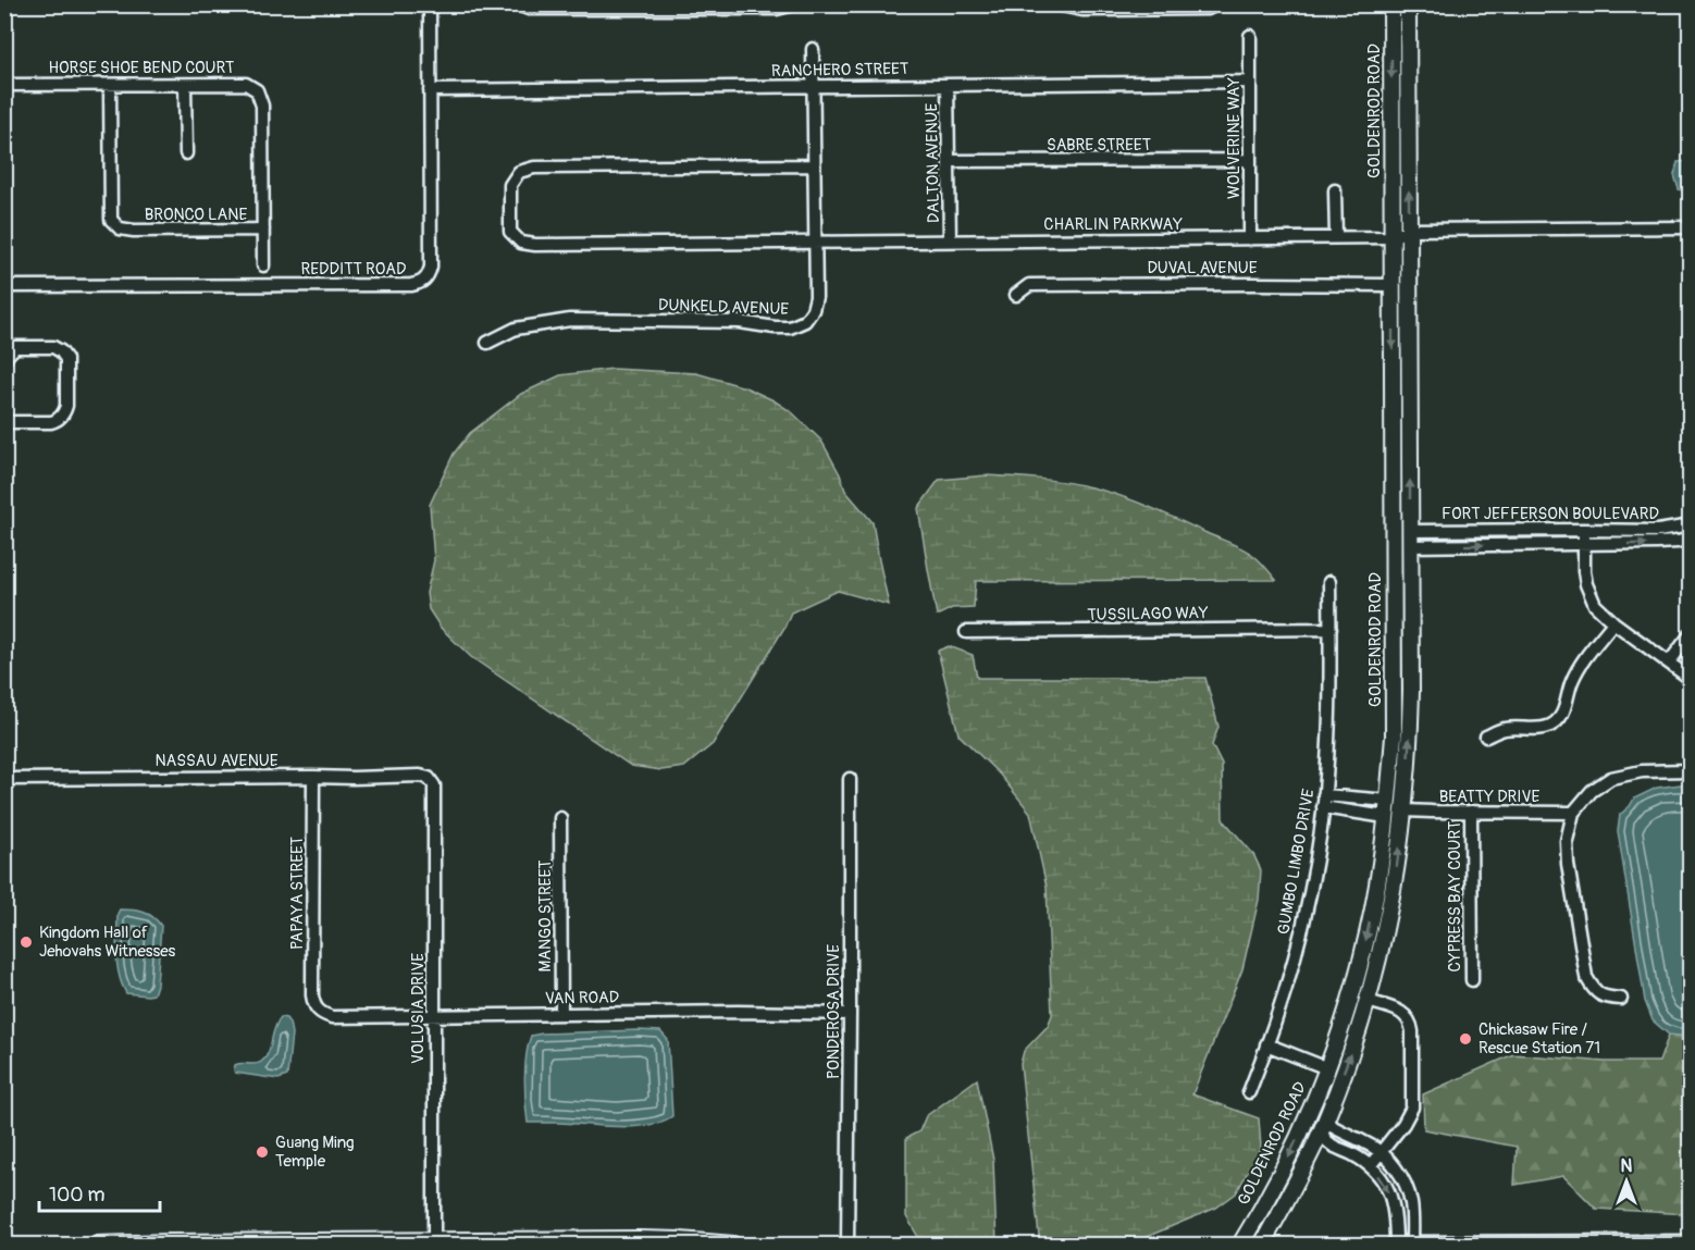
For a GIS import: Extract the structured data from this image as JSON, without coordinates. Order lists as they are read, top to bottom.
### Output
{
  "streets": {
    "main road": ["GOLDENROD ROAD"],
    "street": [
      "HORSE SHOE BEND COURT",
      "RANCHERO STREET",
      "WOLVERINE WAY",
      "SABRE STREET",
      "DALTON AVENUE",
      "BRONCO LANE",
      "CHARLIN PARKWAY",
      "DUVAL AVENUE",
      "REDDITT ROAD",
      "DUNKELD AVENUE",
      "FORT JEFFERSON BOULEVARD",
      "TUSSILAGO WAY",
      "NASSAU AVENUE",
      "BEATTY DRIVE",
      "GUMBO LIMBO DRIVE",
      "PAPAYA STREET",
      "CYPRESS BAY COURT",
      "MANGO STREET",
      "VAN ROAD",
      "VOLUSIA DRIVE",
      "PONDEROSA DRIVE"
    ]
  },
  "crossings": [
    ["HORSE SHOE BEND COURT", "BRONCO LANE"],
    ["RANCHERO STREET", "WOLVERINE WAY"],
    ["RANCHERO STREET", "DALTON AVENUE"],
    ["RANCHERO STREET", "REDDITT ROAD"],
    ["RANCHERO STREET", "DUNKELD AVENUE"],
    ["GOLDENROD ROAD", "CHARLIN PARKWAY"],
    ["GOLDENROD ROAD", "DUVAL AVENUE"],
    ["GOLDENROD ROAD", "FORT JEFFERSON BOULEVARD"],
    ["GOLDENROD ROAD", "BEATTY DRIVE"],
    ["WOLVERINE WAY", "SABRE STREET"],
    ["WOLVERINE WAY", "CHARLIN PARKWAY"],
    ["SABRE STREET", "DALTON AVENUE"],
    ["DALTON AVENUE", "CHARLIN PARKWAY"],
    ["CHARLIN PARKWAY", "DUNKELD AVENUE"],
    ["TUSSILAGO WAY", "GUMBO LIMBO DRIVE"],
    ["NASSAU AVENUE", "PAPAYA STREET"],
    ["NASSAU AVENUE", "VOLUSIA DRIVE"],
    ["BEATTY DRIVE", "CYPRESS BAY COURT"],
    ["PAPAYA STREET", "VAN ROAD"],
    ["MANGO STREET", "VAN ROAD"],
    ["VAN ROAD", "VOLUSIA DRIVE"],
    ["VAN ROAD", "PONDEROSA DRIVE"]
  ],
  "places": ["Kingdom Hall of Jehovahs Witnesses", "Chickasaw Fire / Rescue Station 71", "Guang Ming Temple"],
  "scale_bar": "100 m",
  "north": "top"
}
